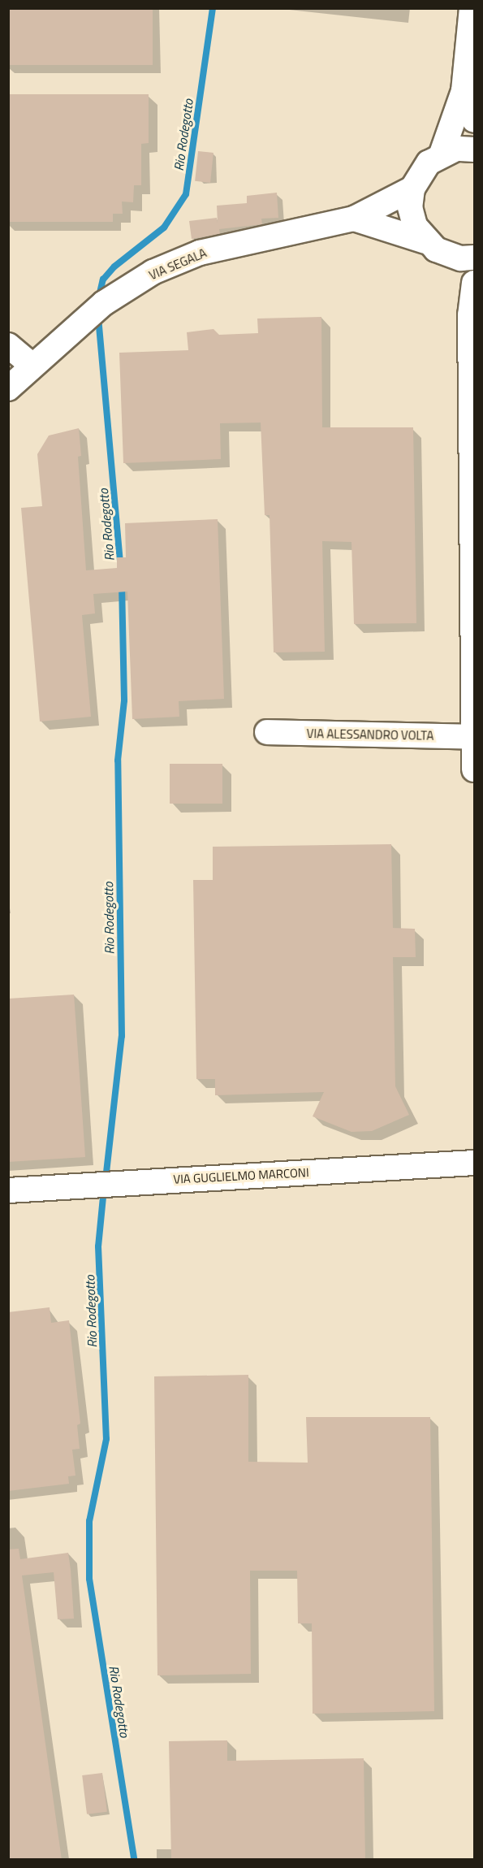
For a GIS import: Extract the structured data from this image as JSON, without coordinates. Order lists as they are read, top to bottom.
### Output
{
  "streets": {
    "street": ["VIA SEGALA", "VIA ALESSANDRO VOLTA", "VIA GUGLIELMO MARCONI"]
  },
  "water": ["Rio Rodegotto"]
}
